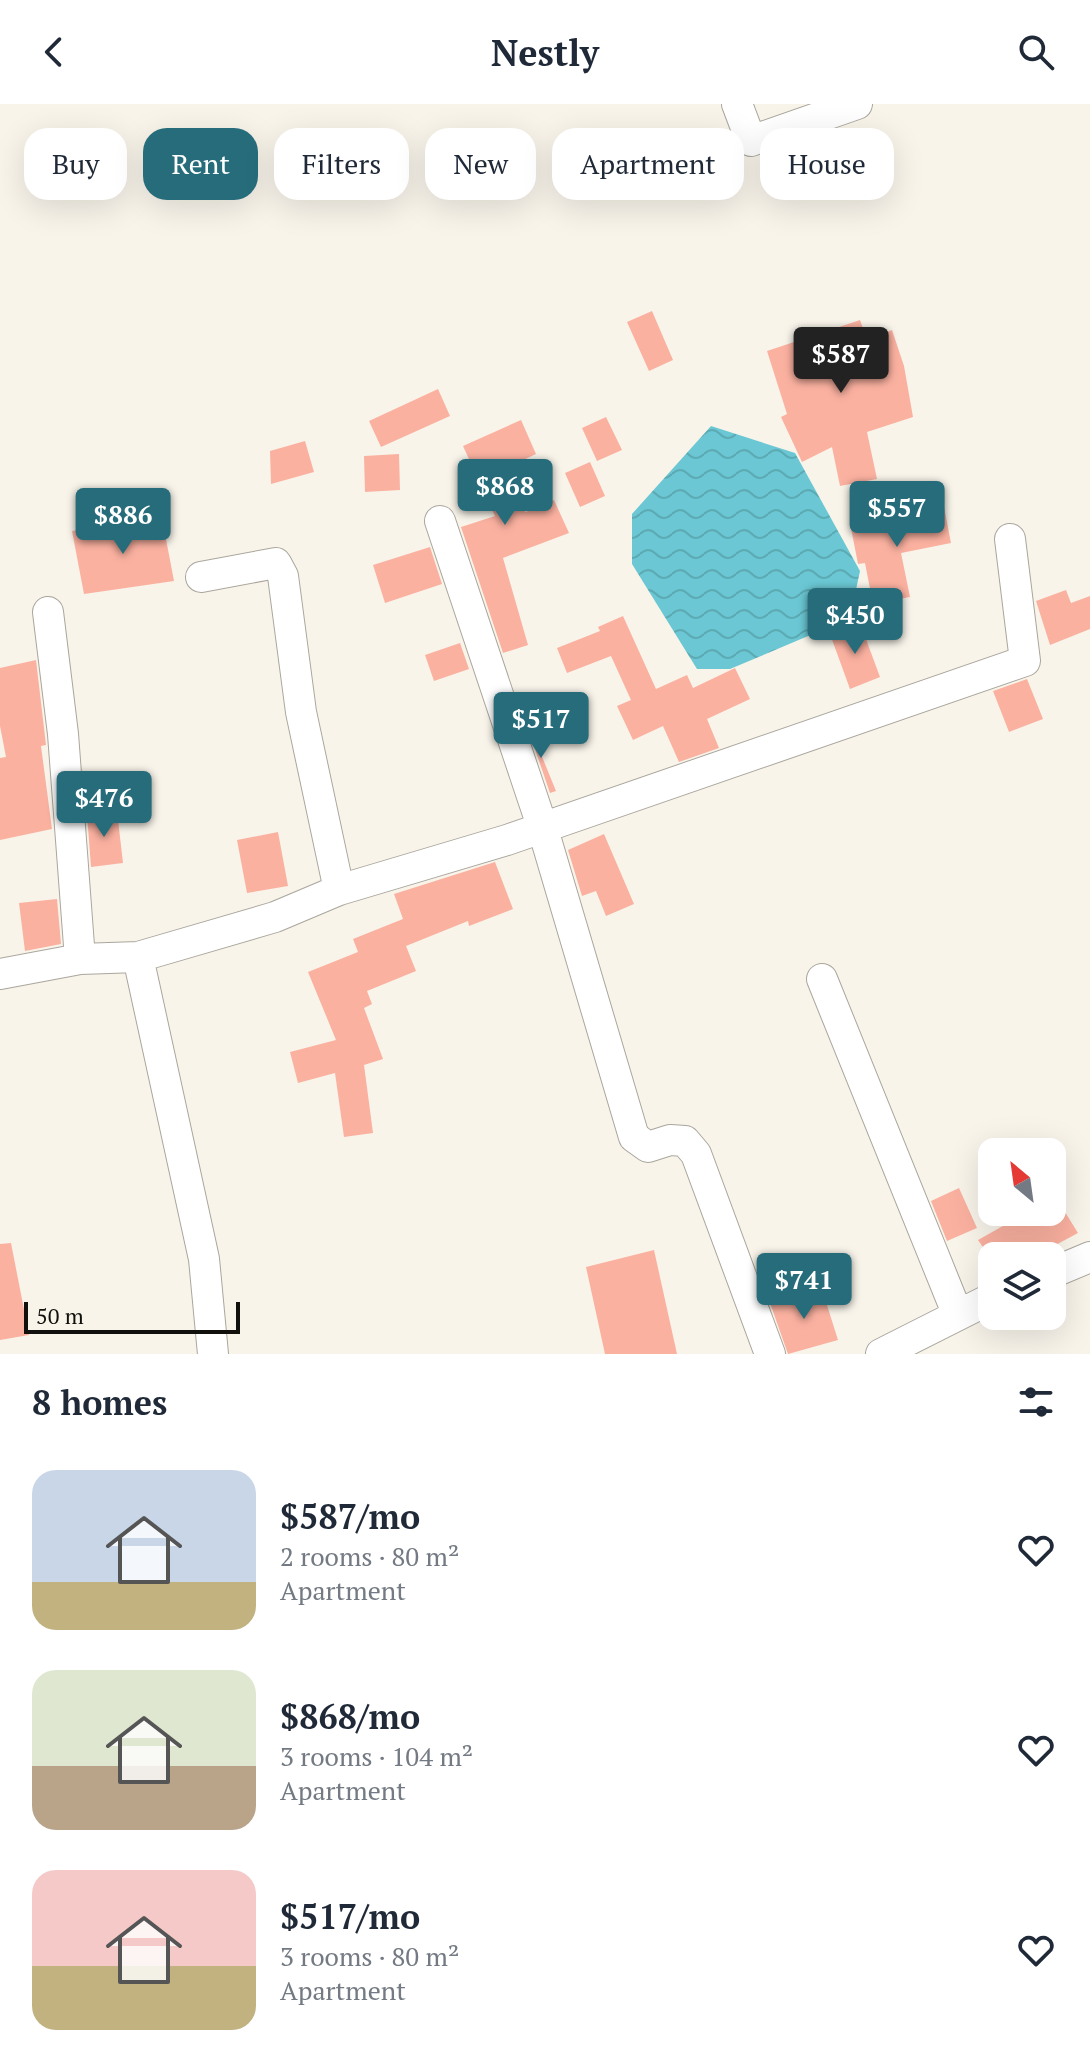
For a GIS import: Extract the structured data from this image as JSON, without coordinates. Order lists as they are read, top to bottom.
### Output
{
  "scale_bar": "50 m",
  "north": "top left",
  "page": {
    "header": "Nestly",
    "chip": [
      "Buy",
      "Rent",
      "Filters",
      "New",
      "Apartment",
      "House"
    ],
    "price": [
      "$587",
      "$868",
      "$557",
      "$886",
      "$450",
      "$517",
      "$476",
      "$741"
    ],
    "scale": "50 m",
    "heading": "8 homes",
    "list": [
      {
        "name": "$587/mo",
        "note": "2 rooms · 80 m² · Apartment"
      },
      {
        "name": "$868/mo",
        "note": "3 rooms · 104 m² · Apartment"
      },
      {
        "name": "$517/mo",
        "note": "3 rooms · 80 m² · Apartment"
      }
    ]
  }
}
